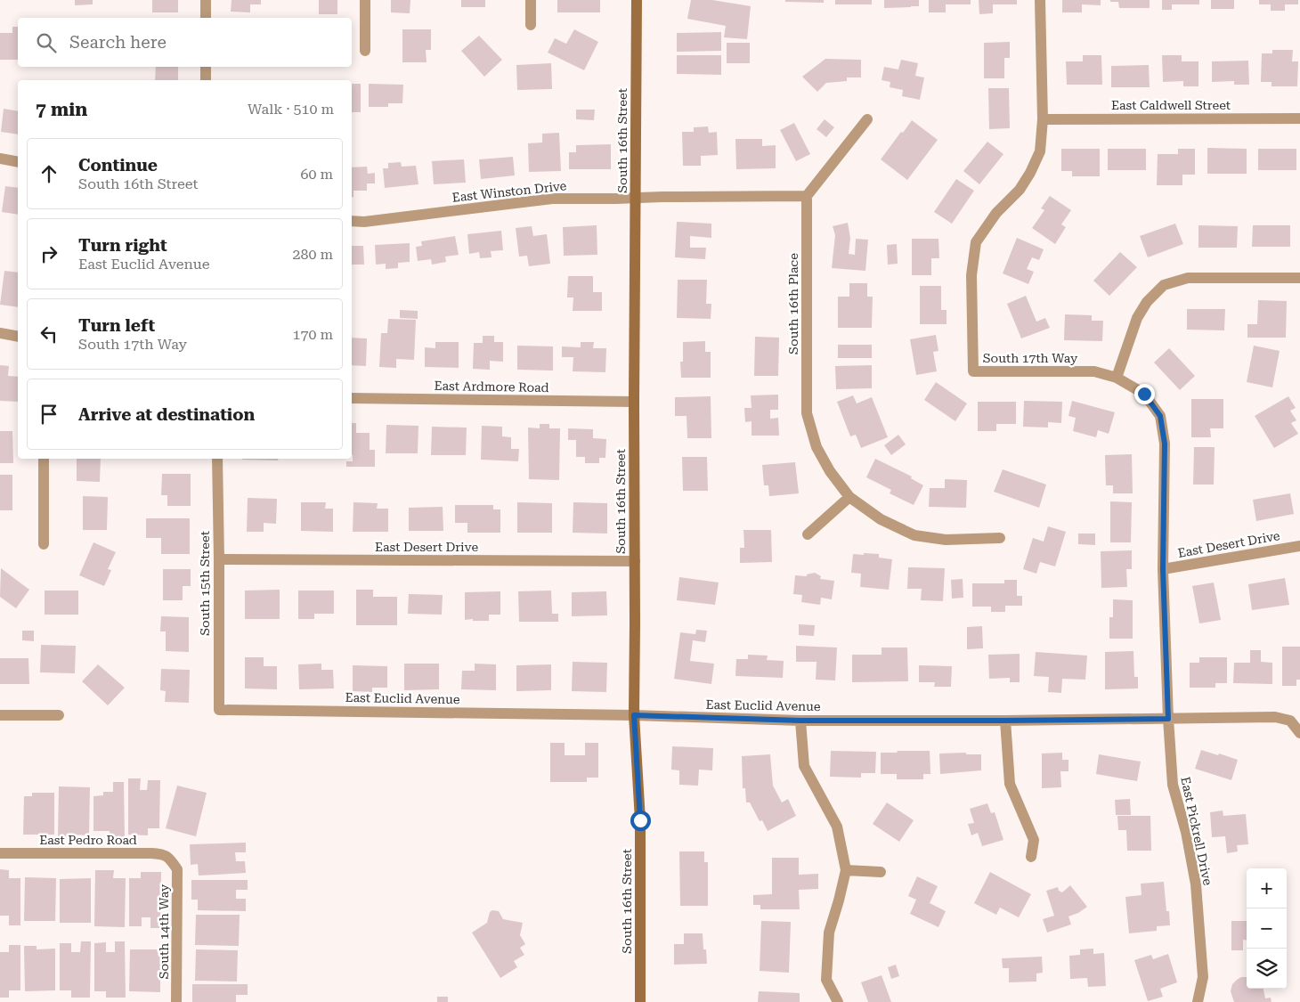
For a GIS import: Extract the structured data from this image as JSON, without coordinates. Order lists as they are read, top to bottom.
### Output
{
  "streets": {
    "main road": ["South 16th Street"],
    "street": [
      "East Caldwell Street",
      "East Winston Drive",
      "South 16th Place",
      "South 17th Way",
      "East Ardmore Road",
      "East Desert Drive",
      "South 15th Street",
      "East Euclid Avenue",
      "East Pickrell Drive",
      "East Pedro Road",
      "South 14th Way"
    ]
  },
  "crossings": [
    ["East Caldwell Street", "South 17th Way"],
    ["South 16th Street", "East Winston Drive"],
    ["South 16th Street", "East Ardmore Road"],
    ["South 16th Street", "East Desert Drive"],
    ["South 16th Street", "East Euclid Avenue"],
    ["East Winston Drive", "South 16th Place"],
    ["South 17th Way", "East Desert Drive"],
    ["South 17th Way", "East Euclid Avenue"],
    ["South 17th Way", "East Pickrell Drive"],
    ["East Desert Drive", "South 15th Street"],
    ["South 15th Street", "East Euclid Avenue"],
    ["East Euclid Avenue", "East Pickrell Drive"],
    ["East Pedro Road", "South 14th Way"]
  ],
  "page": {
    "search": "Search here",
    "heading": ["7 min", "Walk · 510 m"],
    "list": [
      ["Continue", "South 16th Street", "60 m"],
      ["Turn right", "East Euclid Avenue", "280 m"],
      ["Turn left", "South 17th Way", "170 m"],
      "Arrive at destination"
    ],
    "map_buttons": ["+", "−"]
  }
}
